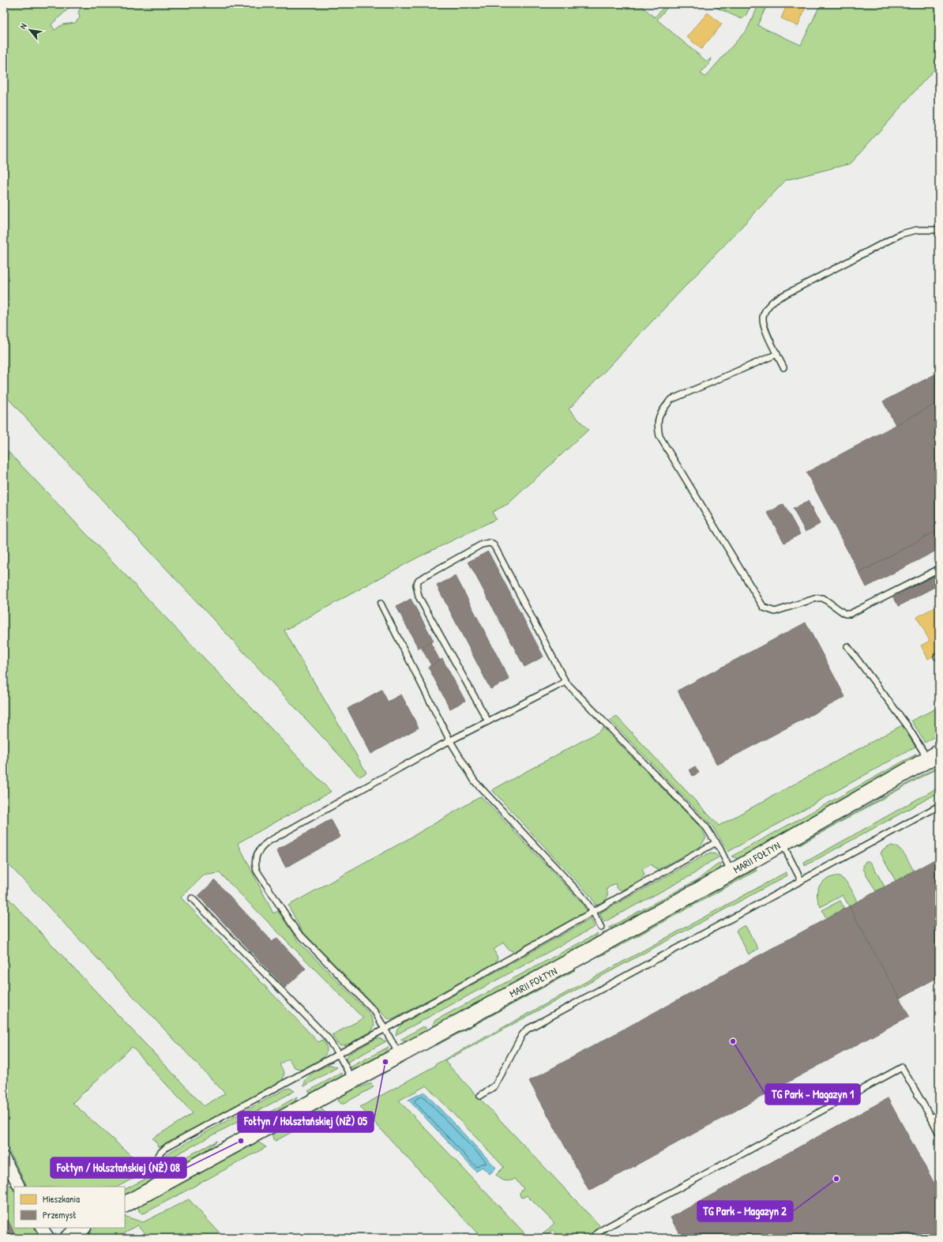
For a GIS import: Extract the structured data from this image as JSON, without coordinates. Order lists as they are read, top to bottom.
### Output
{
  "streets": {
    "street": ["MARII FOŁTYN"]
  },
  "places": [
    "TG Park - Magazyn 1",
    "Fołtyn / Holsztańskiej (NŻ) 05",
    "Fołtyn / Holsztańskiej (NŻ) 08",
    "TG Park - Magazyn 2"
  ],
  "legend": ["Mieszkania", "Przemysł"],
  "north": "top left"
}
